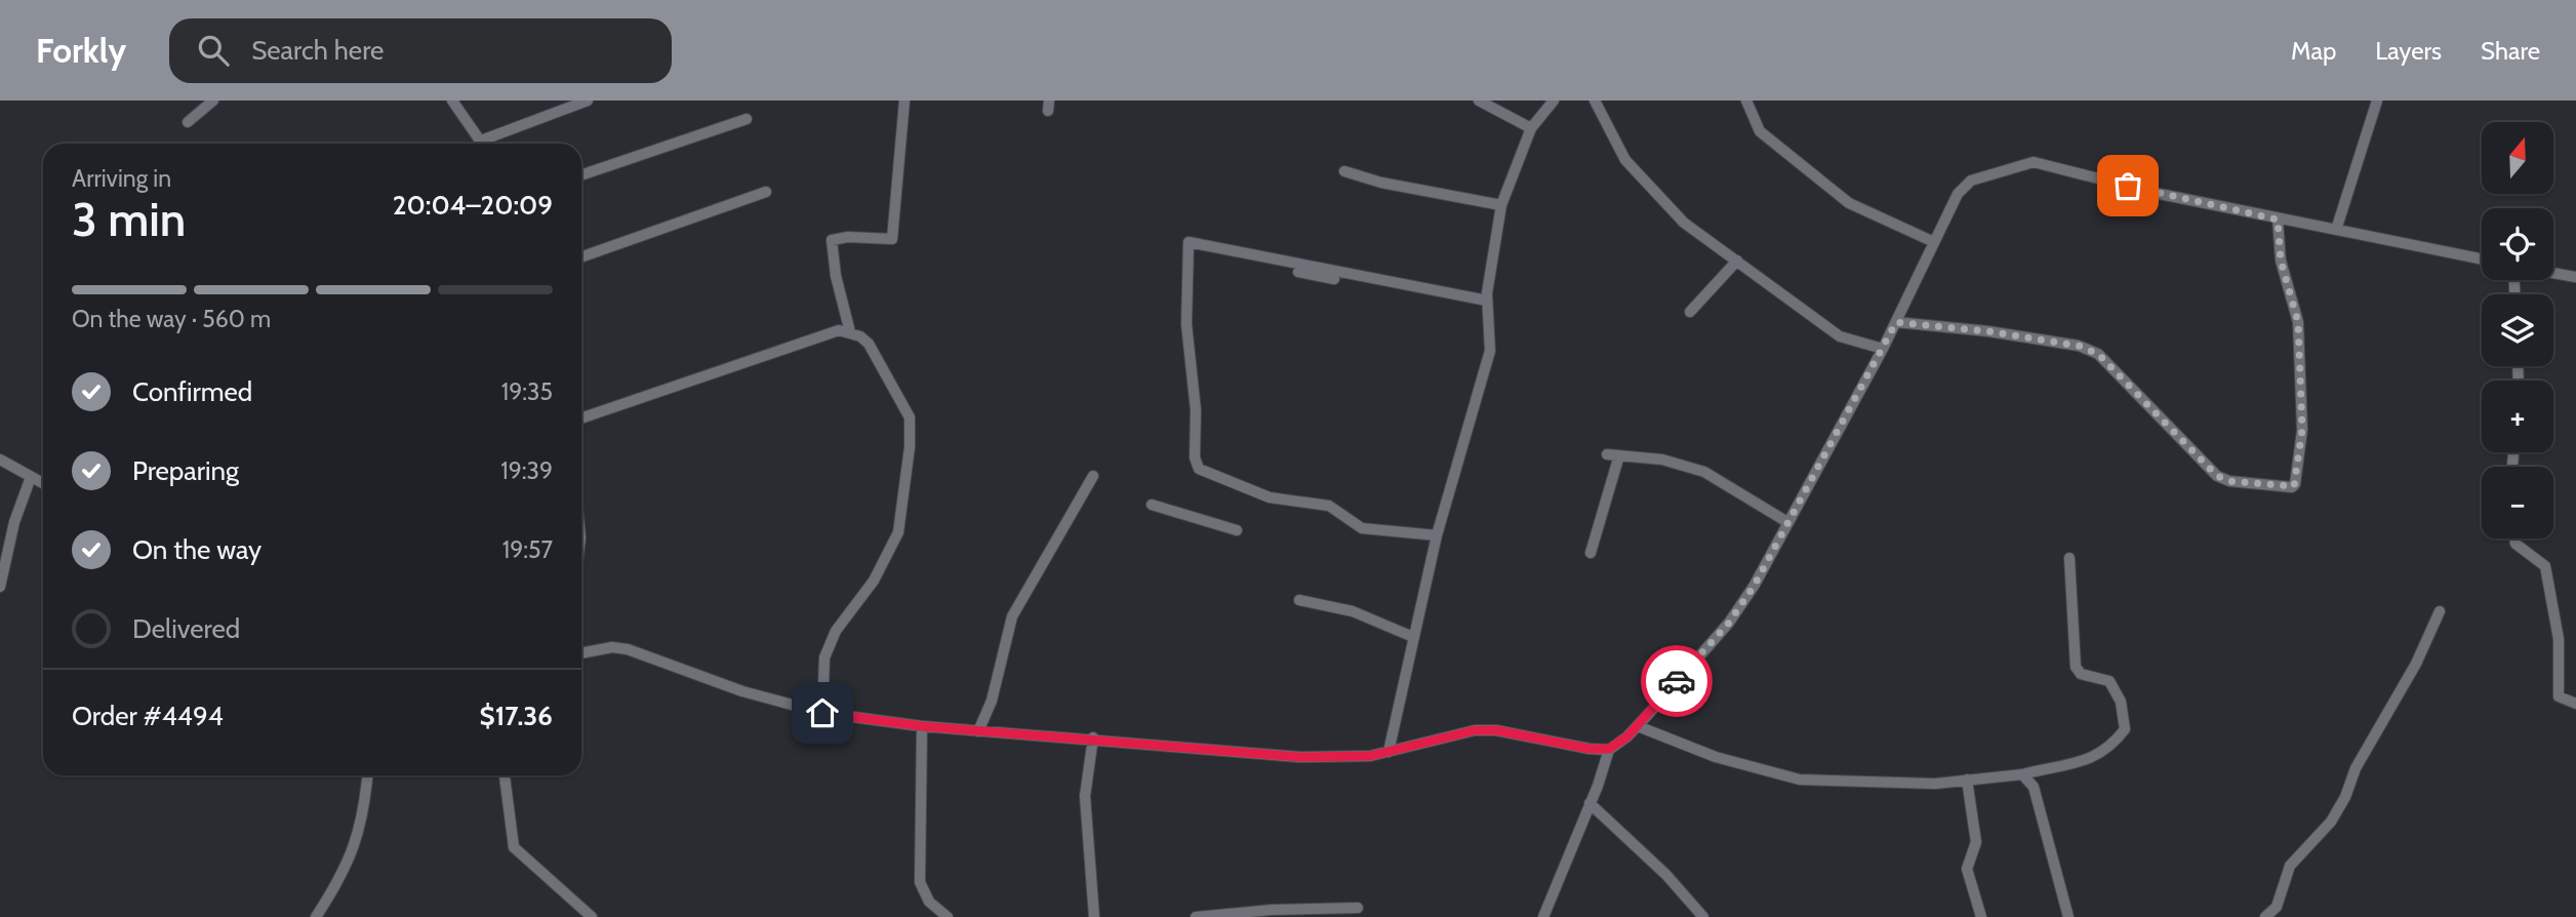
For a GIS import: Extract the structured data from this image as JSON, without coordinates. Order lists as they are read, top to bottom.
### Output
{
  "north": "top",
  "page": {
    "header": "Forkly",
    "search": "Search here",
    "nav": ["Map", "Layers", "Share"],
    "map_buttons": ["+", "−"],
    "heading": ["3 min", "Arriving in", "20:04–20:09"],
    "panel": ["Order #4494", "$17.36"],
    "bar": "On the way · 560 m",
    "list": [
      ["Confirmed", "19:35"],
      ["Preparing", "19:39"],
      ["On the way", "19:57"],
      "Delivered"
    ]
  }
}
